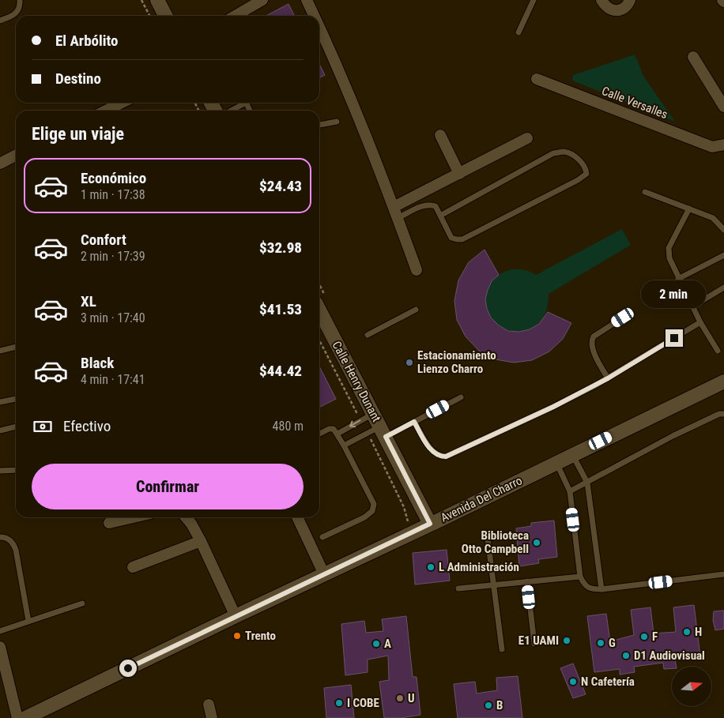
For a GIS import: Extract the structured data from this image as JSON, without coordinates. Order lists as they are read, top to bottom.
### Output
{
  "streets": {
    "street": ["Calle Versalles", "Calle Henry Dunant", "Avenida Del Charro"]
  },
  "crossings": [
    ["Calle Henry Dunant", "Avenida Del Charro"]
  ],
  "places": [
    "Estacionamiento Lienzo Charro",
    "Biblioteca Otto Campbell",
    "L Administración",
    "H",
    "Trento",
    "F",
    "E1 UAMI",
    "G",
    "A",
    "D1 Audiovisual",
    "N Cafetería",
    "U",
    "I COBE",
    "B"
  ],
  "north": "right",
  "page": {
    "banner": ["El Arbólito", "Destino"],
    "heading": "Elige un viaje",
    "list": [
      {
        "name": "Económico",
        "note": "1 min · 17:38",
        "value": "$24.43"
      },
      {
        "name": "Confort",
        "note": "2 min · 17:39",
        "value": "$32.98"
      },
      {
        "name": "XL",
        "note": "3 min · 17:40",
        "value": "$41.53"
      },
      {
        "name": "Black",
        "note": "4 min · 17:41",
        "value": "$44.42"
      }
    ],
    "bubble": "2 min",
    "pay": ["Efectivo", "480 m"],
    "buttons": "Confirmar"
  }
}
